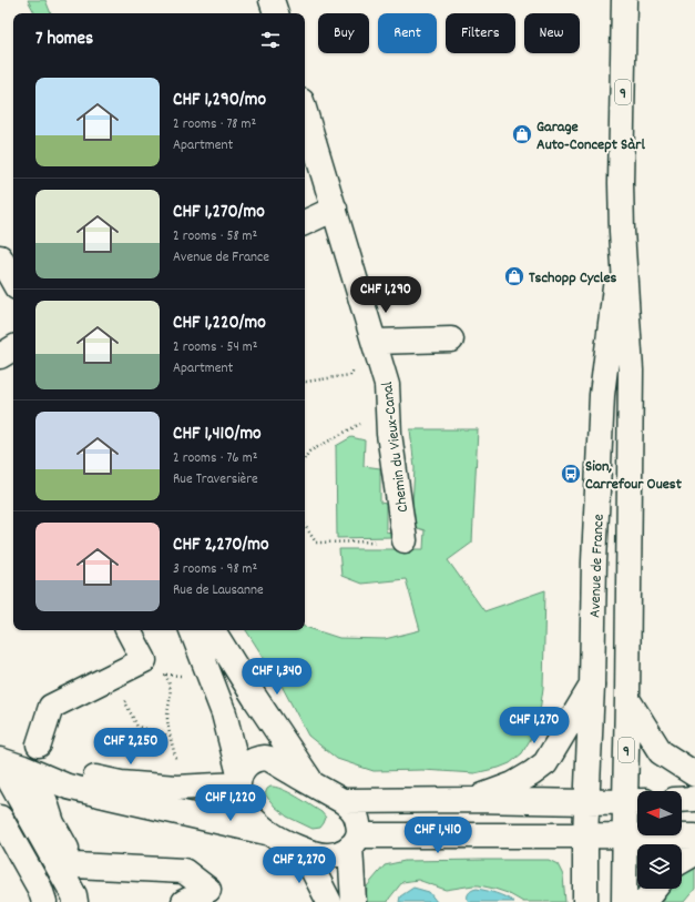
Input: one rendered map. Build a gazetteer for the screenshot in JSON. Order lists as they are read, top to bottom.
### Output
{
  "streets": {
    "street": ["9", "Chemin du Vieux-Canal", "Avenue de France"]
  },
  "places": {
    "shop": ["Garage Auto-Concept Sàrl", "Tschopp Cycles"],
    "bus stop": ["Sion, Carrefour Ouest"]
  },
  "north": "left",
  "page": {
    "chip": [
      "Buy",
      "Rent",
      "Filters",
      "New"
    ],
    "heading": "7 homes",
    "list": [
      {
        "name": "CHF 1,290/mo",
        "note": "2 rooms · 78 m² · Apartment"
      },
      {
        "name": "CHF 1,270/mo",
        "note": "2 rooms · 58 m² · Avenue de France"
      },
      {
        "name": "CHF 1,220/mo",
        "note": "2 rooms · 54 m² · Apartment"
      },
      {
        "name": "CHF 1,410/mo",
        "note": "2 rooms · 76 m² · Rue Traversière"
      },
      {
        "name": "CHF 2,270/mo",
        "note": "3 rooms · 98 m² · Rue de Lausanne"
      }
    ],
    "price": [
      "CHF 1,290",
      "CHF 1,340",
      "CHF 1,270",
      "CHF 2,250",
      "CHF 1,220",
      "CHF 1,410",
      "CHF 2,270"
    ]
  }
}
